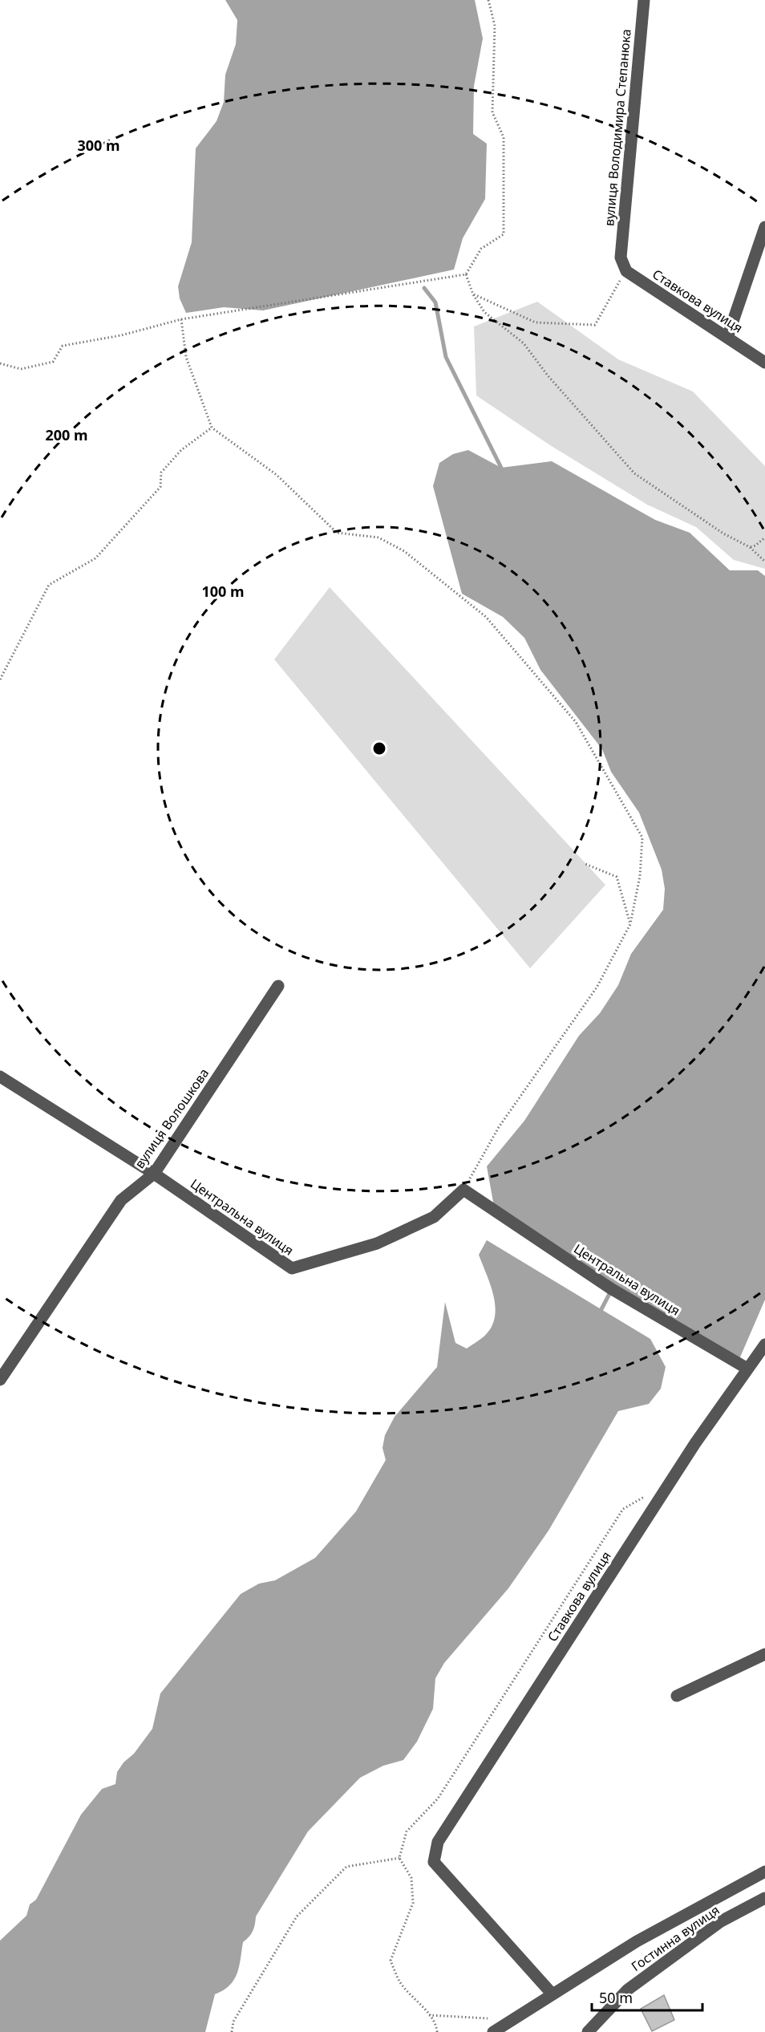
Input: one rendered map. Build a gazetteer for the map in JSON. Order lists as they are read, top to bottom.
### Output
{
  "streets": {
    "street": [
      "вулиця Володимира Степанюка",
      "Ставкова вулиця",
      "вулиця Волошкова",
      "Центральна вулиця",
      "Гостинна вулиця"
    ]
  },
  "crossings": [
    ["вулиця Володимира Степанюка", "Ставкова вулиця"],
    ["Ставкова вулиця", "Центральна вулиця"],
    ["Ставкова вулиця", "Гостинна вулиця"],
    ["вулиця Волошкова", "Центральна вулиця"]
  ],
  "scale_bar": "50 m",
  "rings": ["300 m", "200 m", "100 m"]
}
